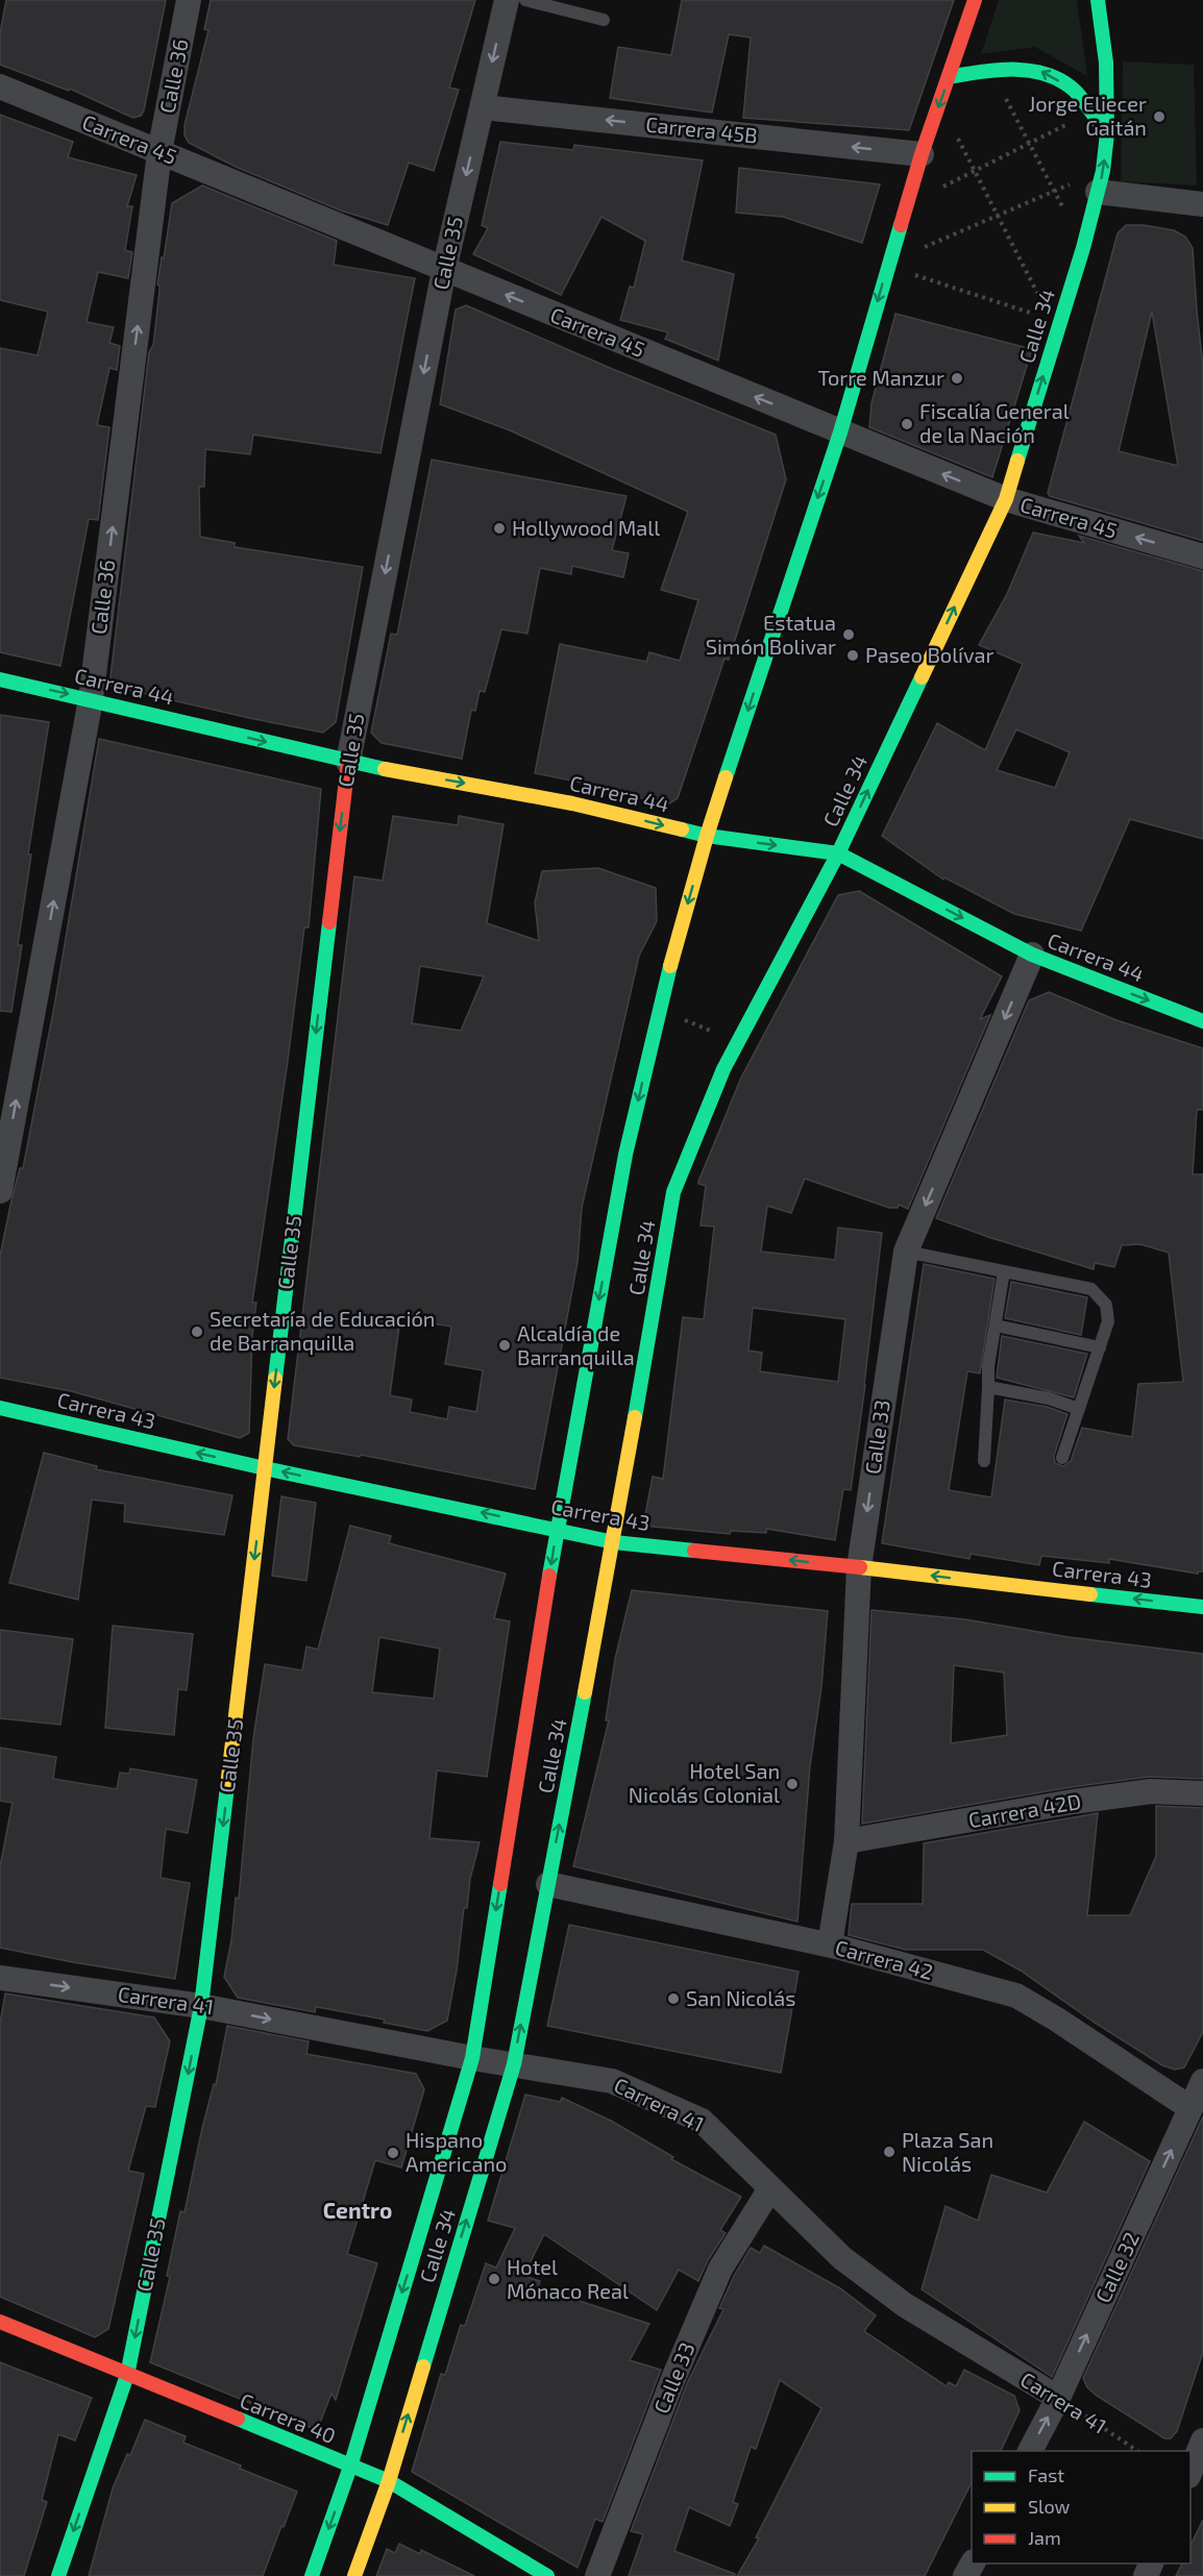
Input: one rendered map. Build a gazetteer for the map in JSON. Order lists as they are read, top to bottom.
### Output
{
  "streets": {
    "street": [
      "Calle 36",
      "Carrera 45B",
      "Carrera 45",
      "Calle 35",
      "Calle 34",
      "Carrera 44",
      "Carrera 43",
      "Calle 33",
      "Carrera 42D",
      "Carrera 42",
      "Carrera 41",
      "Calle 32",
      "Carrera 40"
    ]
  },
  "crossings": [
    ["Calle 36", "Carrera 45"],
    ["Calle 36", "Carrera 44"],
    ["Carrera 45B", "Calle 35"],
    ["Carrera 45B", "Calle 34"],
    ["Carrera 45", "Calle 35"],
    ["Carrera 45", "Calle 34"],
    ["Calle 35", "Carrera 44"],
    ["Calle 35", "Carrera 43"],
    ["Calle 35", "Carrera 41"],
    ["Calle 35", "Carrera 40"],
    ["Calle 34", "Carrera 44"],
    ["Calle 34", "Carrera 43"],
    ["Calle 34", "Carrera 42"],
    ["Calle 34", "Carrera 41"],
    ["Calle 34", "Carrera 40"],
    ["Carrera 44", "Calle 33"],
    ["Carrera 43", "Calle 33"],
    ["Calle 33", "Carrera 42D"],
    ["Calle 33", "Carrera 42"],
    ["Calle 33", "Carrera 41"],
    ["Carrera 42", "Calle 32"],
    ["Carrera 41", "Calle 32"]
  ],
  "one_way": [
    "Calle 36",
    "Carrera 45B",
    "Carrera 45",
    "Calle 35",
    "Carrera 44",
    "Carrera 43",
    "Calle 33",
    "Carrera 41",
    "Calle 32"
  ],
  "districts": ["Centro"],
  "places": [
    "Jorge Eliecer Gaitán",
    "Torre Manzur",
    "Fiscalía General de la Nación",
    "Hollywood Mall",
    "Estatua Simón Bolivar",
    "Paseo Bolívar",
    "Secretaría de Educación de Barranquilla",
    "Alcaldía de Barranquilla",
    "Hotel San Nicolás Colonial",
    "San Nicolás",
    "Plaza San Nicolás",
    "Hispano Americano",
    "Hotel Mónaco Real"
  ],
  "legend": ["Fast", "Slow", "Jam"]
}
